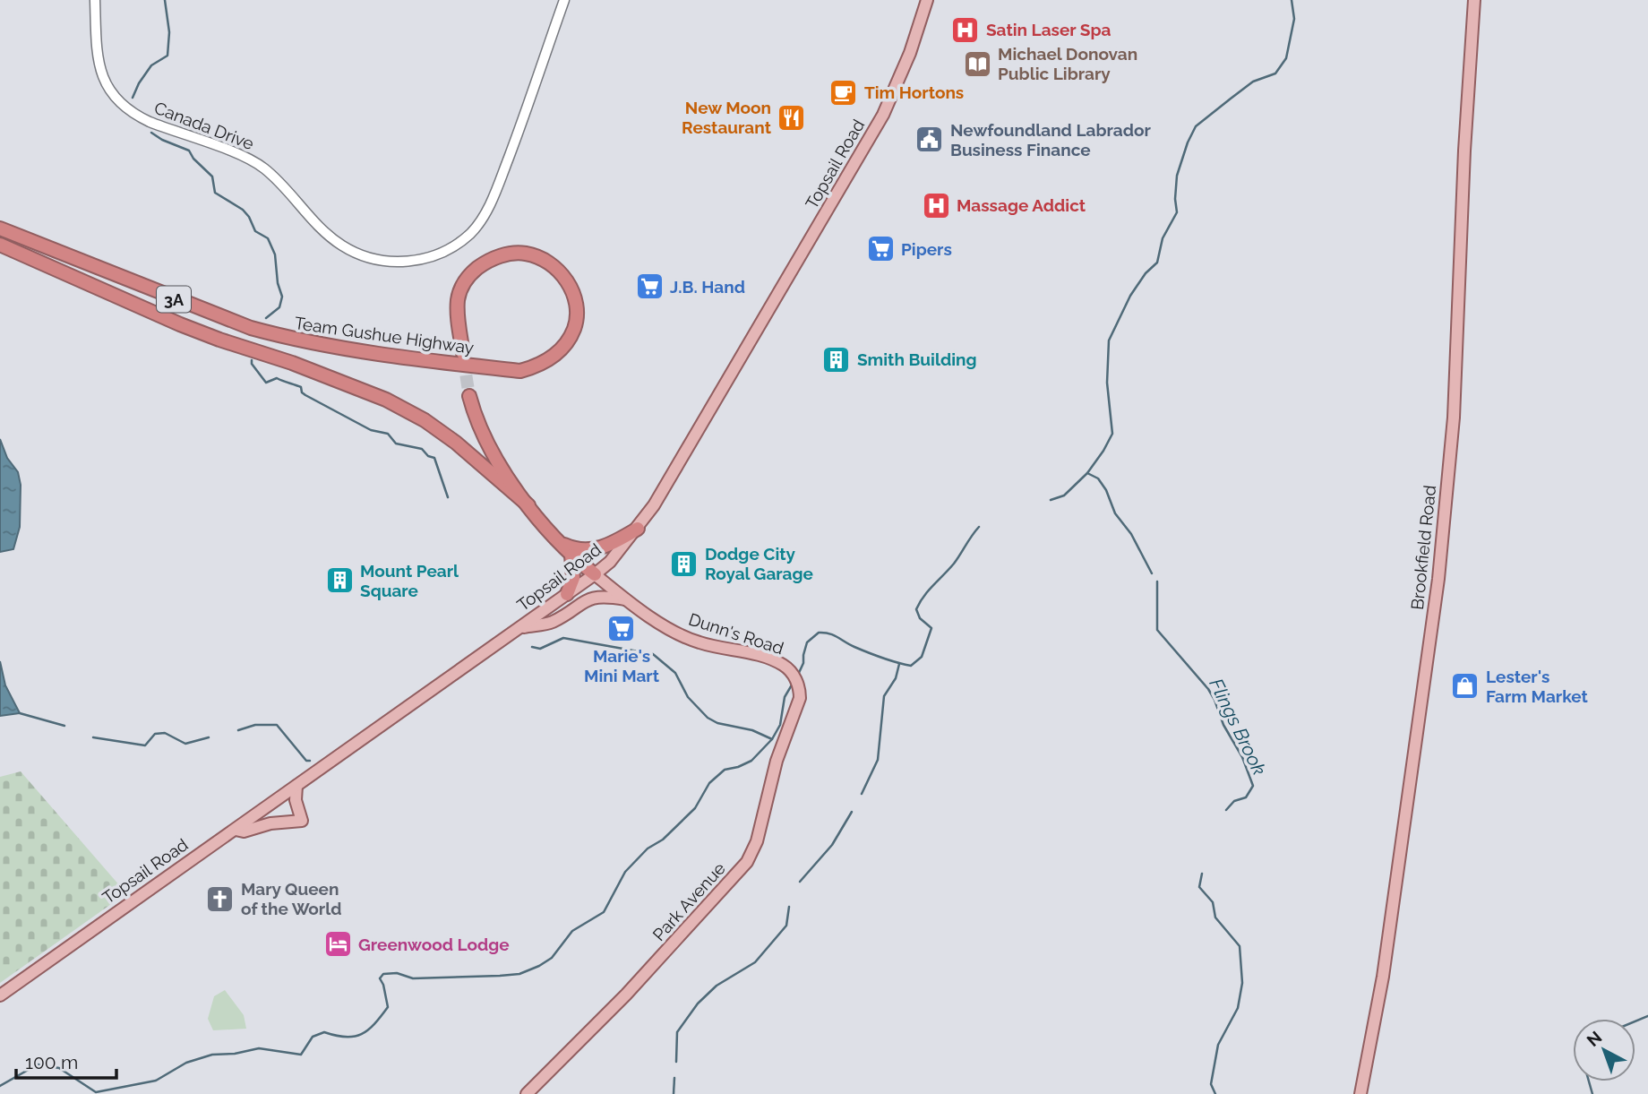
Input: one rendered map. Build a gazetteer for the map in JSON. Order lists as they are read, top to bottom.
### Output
{
  "streets": {
    "highway": ["3A", "Team Gushue Highway"],
    "main road": [
      "Topsail Road",
      "Brookfield Road",
      "Dunn's Road",
      "Park Avenue"
    ],
    "street": ["Canada Drive"]
  },
  "crossings": [
    ["Topsail Road", "Dunn's Road"],
    ["Dunn's Road", "Park Avenue"]
  ],
  "water": ["Flings Brook"],
  "places": {
    "hospital": ["Satin Laser Spa", "Massage Addict"],
    "library": ["Michael Donovan Public Library"],
    "cafe": ["Tim Hortons"],
    "restaurant": ["New Moon Restaurant"],
    "public building": ["Newfoundland Labrador Business Finance"],
    "supermarket": ["Pipers", "J.B. Hand", "Marie's Mini Mart"],
    "building": ["Smith Building", "Dodge City Royal Garage", "Mount Pearl Square"],
    "shop": ["Lester's Farm Market"],
    "church": ["Mary Queen of the World"],
    "hotel": ["Greenwood Lodge"]
  },
  "scale_bar": "100 m",
  "north": "top left"
}
